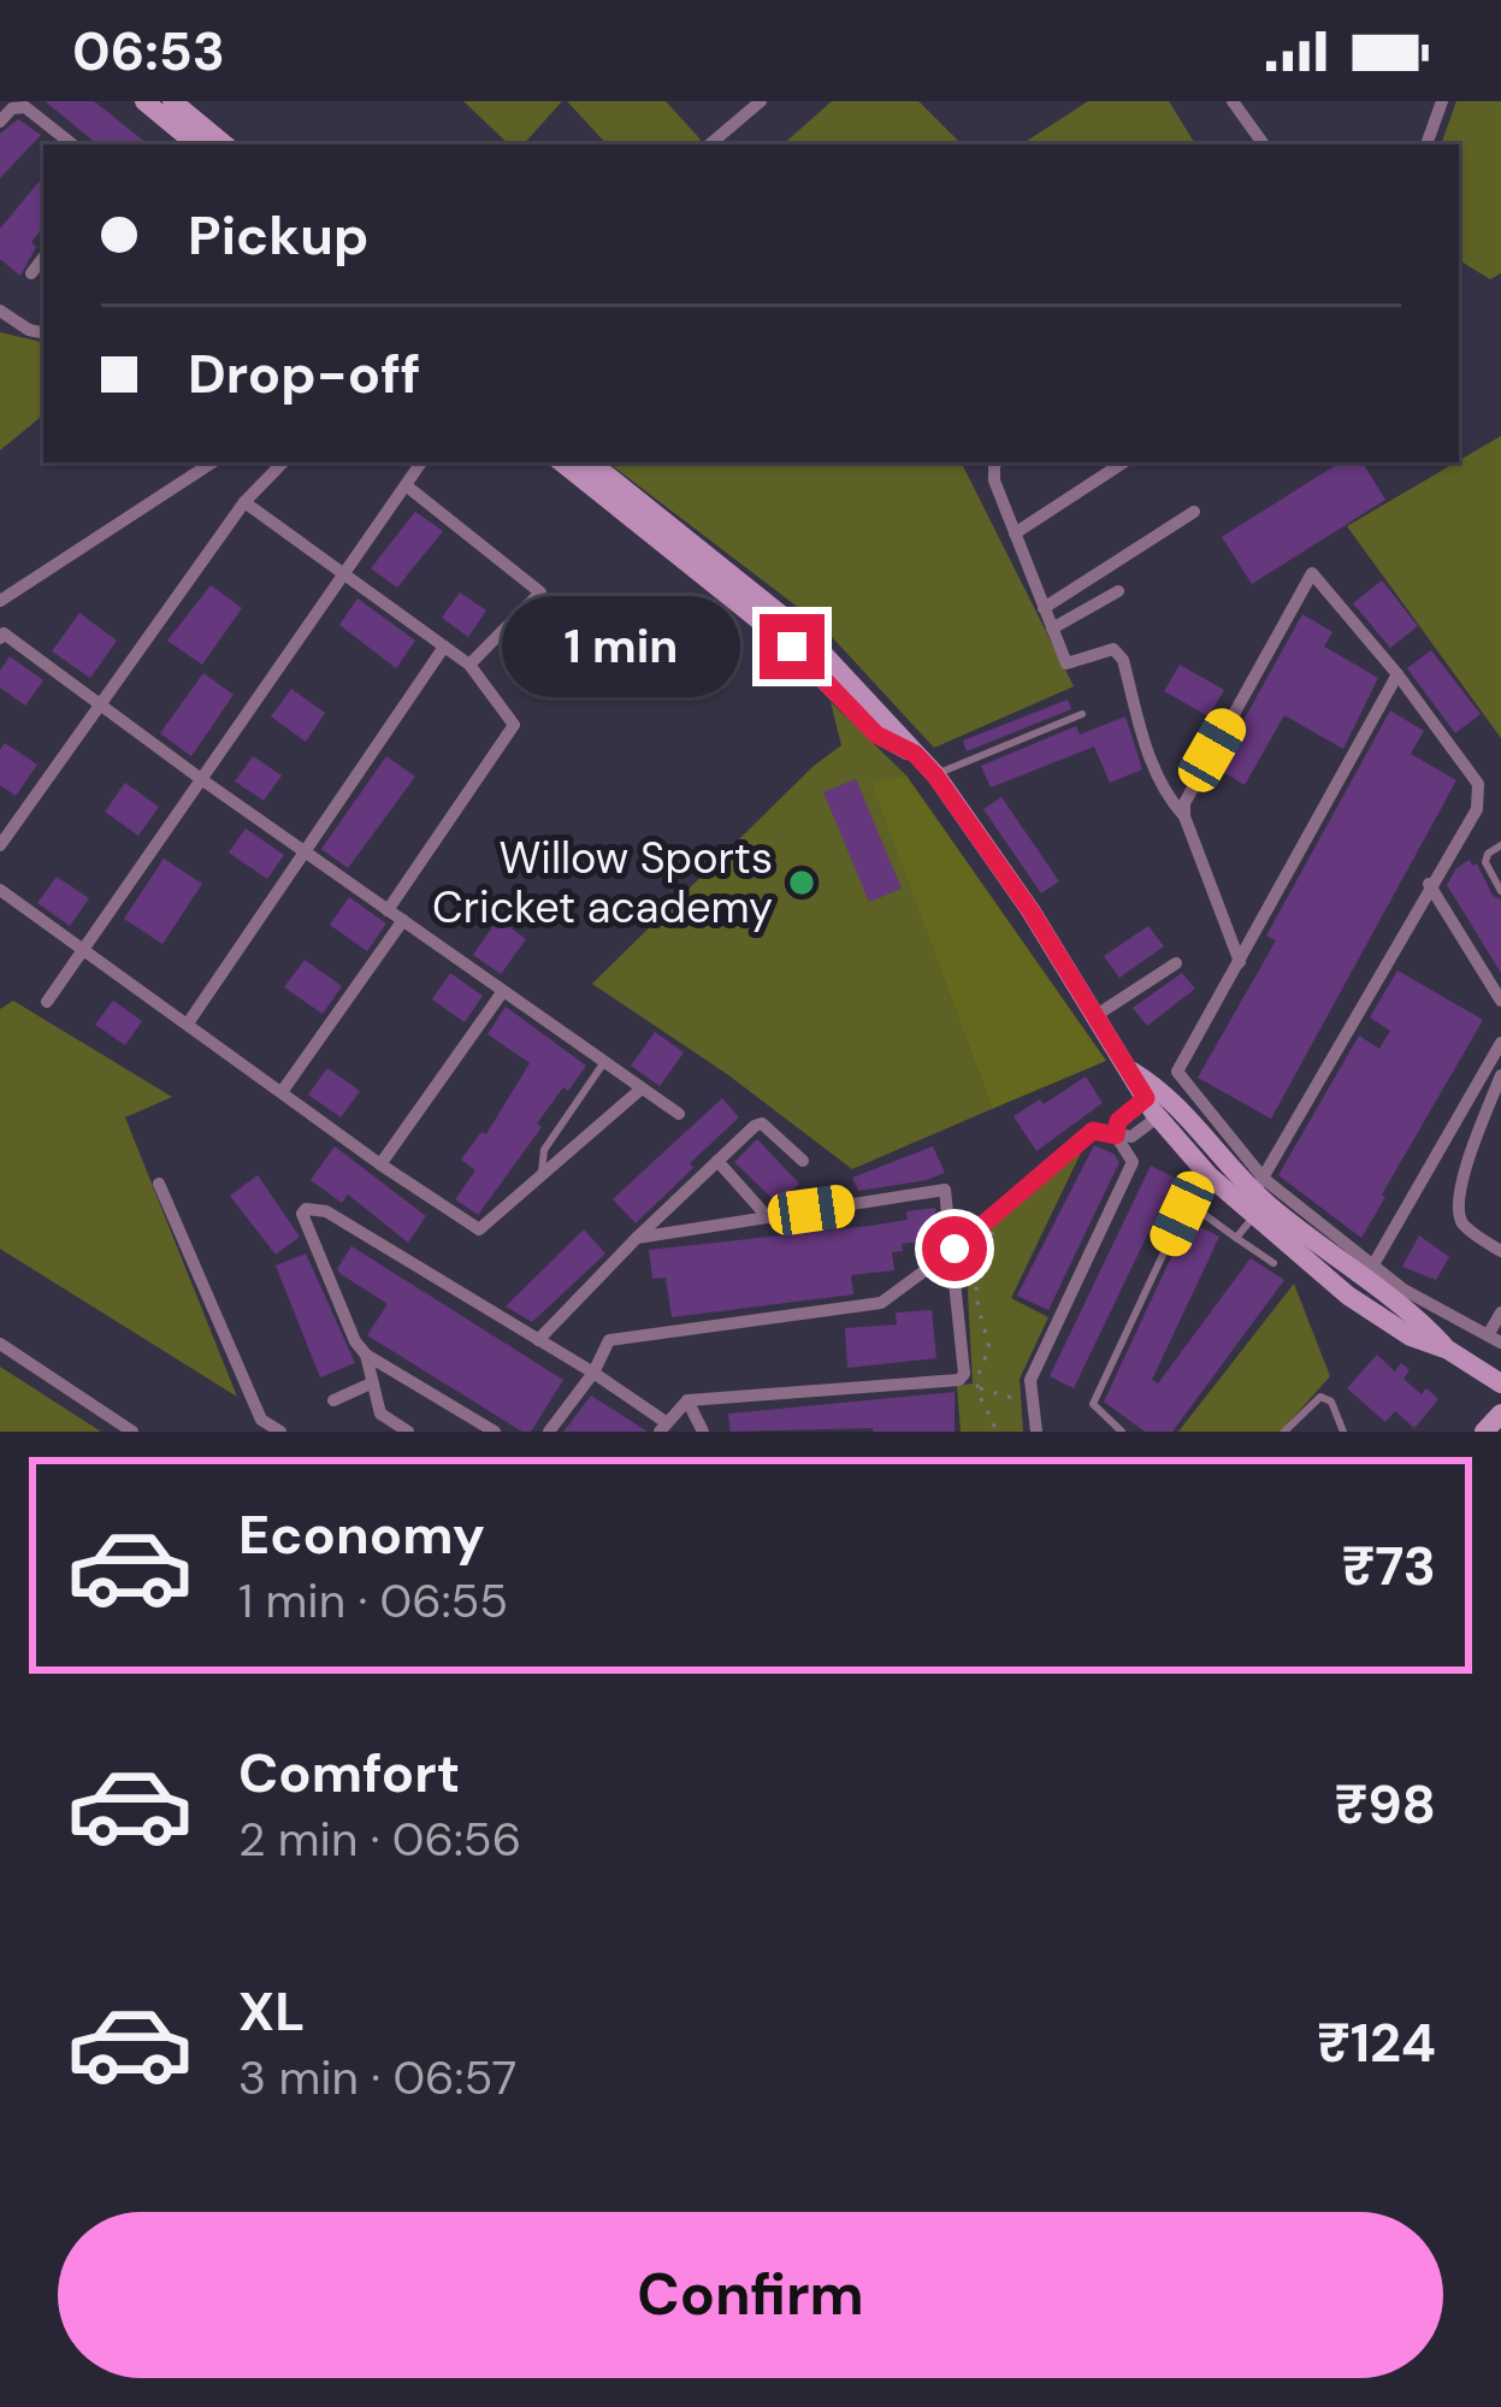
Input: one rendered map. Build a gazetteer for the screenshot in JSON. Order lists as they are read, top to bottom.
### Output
{
  "places": ["Willow Sports Cricket academy"],
  "page": {
    "status": "06:53",
    "banner": ["Pickup", "Drop-off"],
    "bubble": "1 min",
    "list": [
      {
        "name": "Economy",
        "note": "1 min · 06:55",
        "value": "₹73"
      },
      {
        "name": "Comfort",
        "note": "2 min · 06:56",
        "value": "₹98"
      },
      {
        "name": "XL",
        "note": "3 min · 06:57",
        "value": "₹124"
      }
    ],
    "buttons": "Confirm"
  }
}
